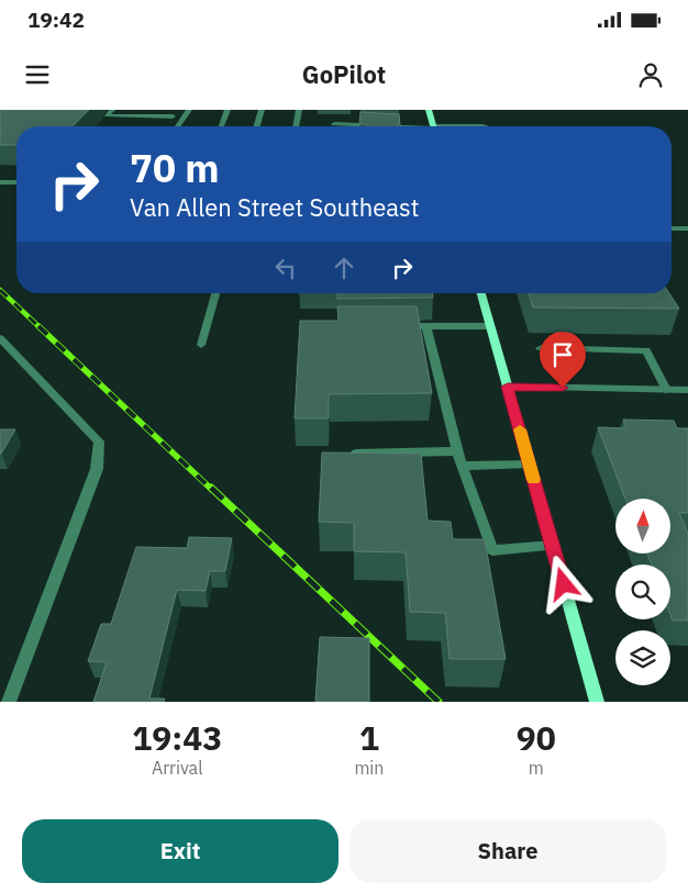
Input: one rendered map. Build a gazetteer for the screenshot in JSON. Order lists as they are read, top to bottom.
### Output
{
  "north": "top",
  "page": {
    "status": "19:42",
    "header": "GoPilot",
    "turn": ["70 m", "Van Allen Street Southeast"],
    "eta": [
      "19:43",
      "Arrival",
      "1",
      "min",
      "90",
      "m"
    ],
    "buttons": ["Exit", "Share"]
  }
}
